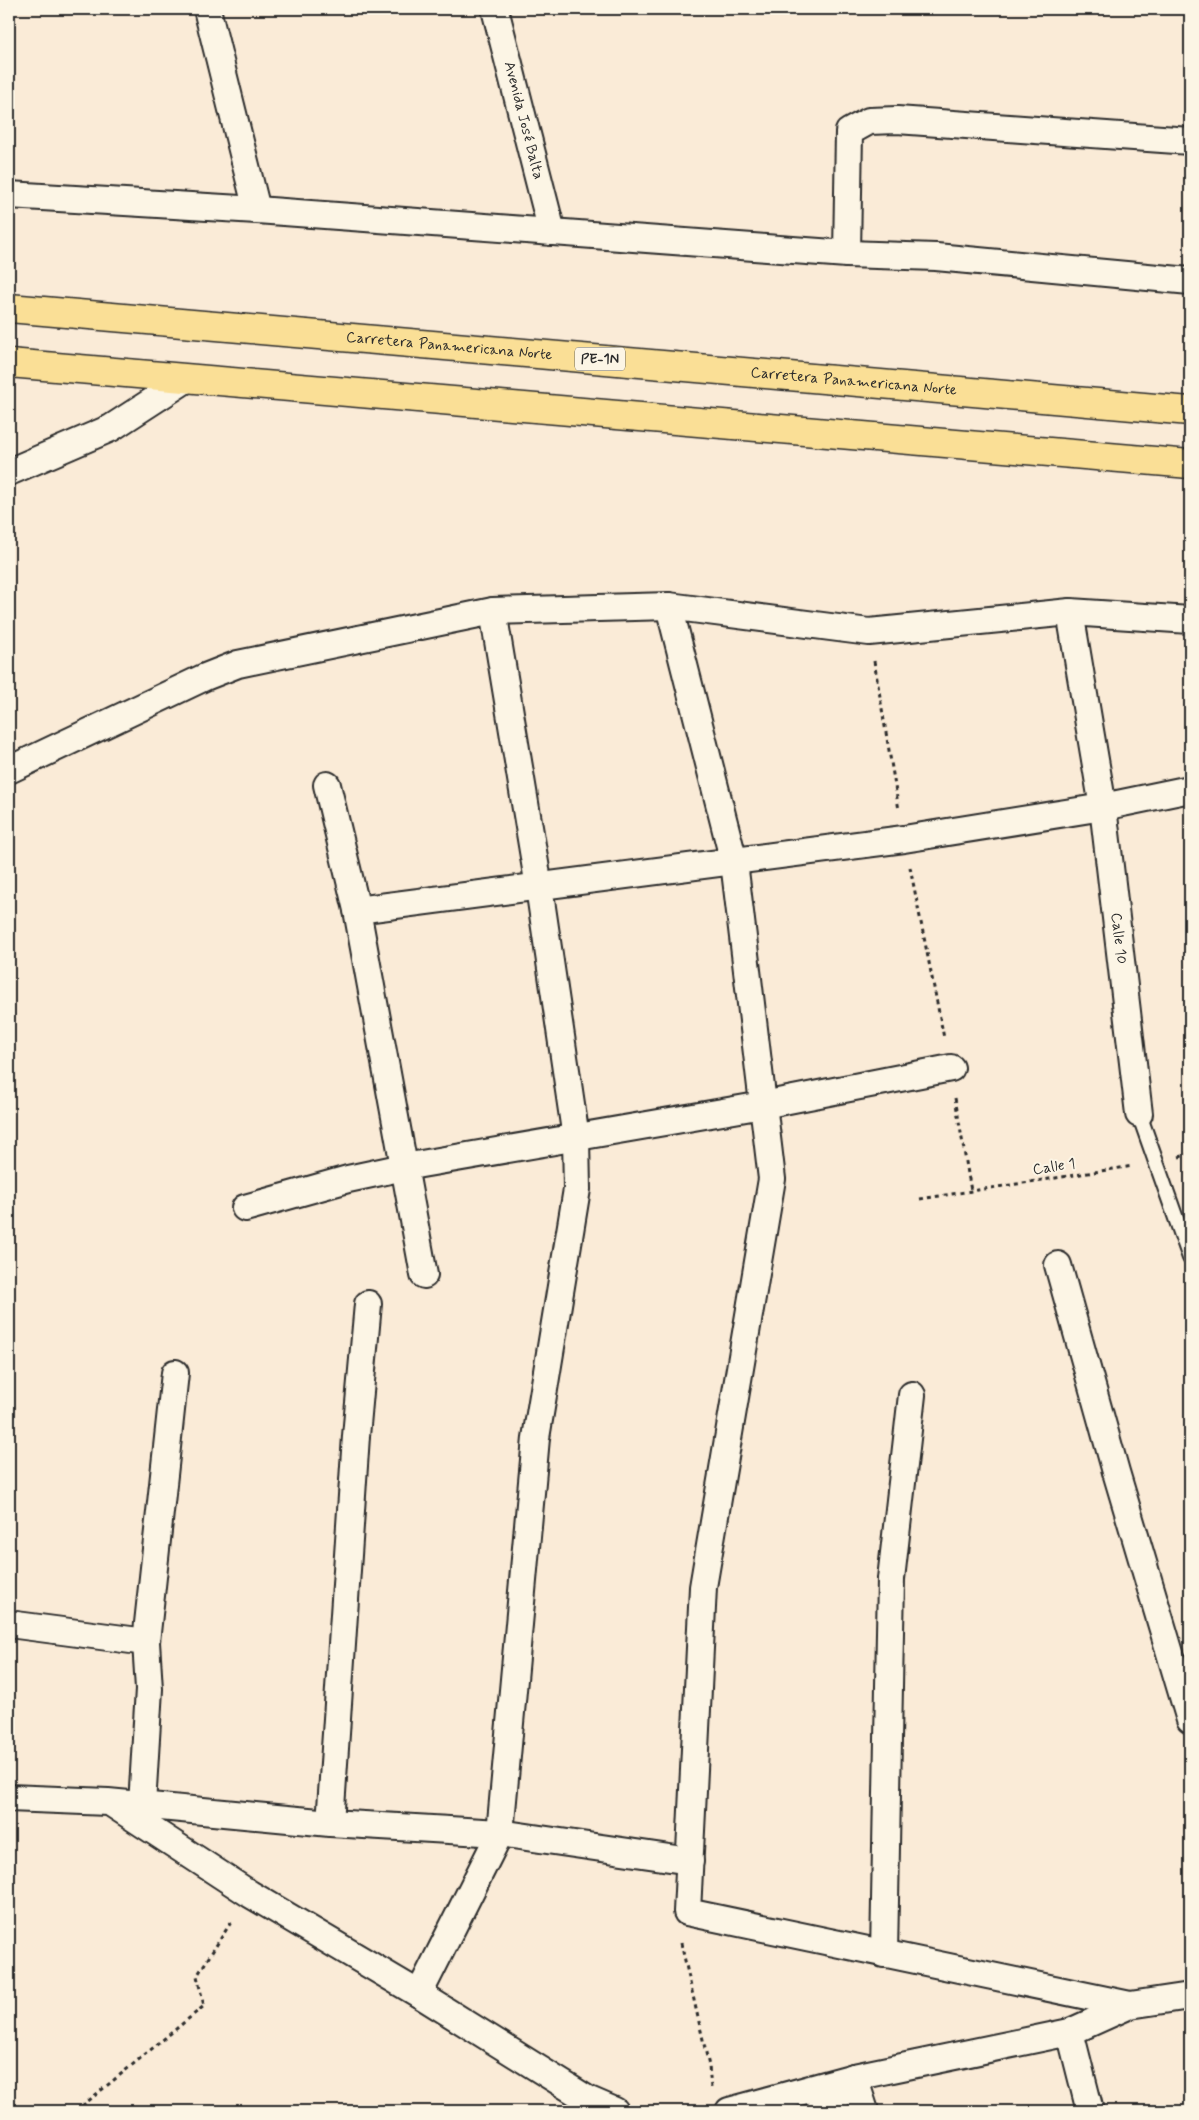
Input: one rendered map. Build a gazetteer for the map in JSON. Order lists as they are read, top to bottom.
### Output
{
  "streets": {
    "highway": ["Carretera Panamericana Norte", "PE-1N"],
    "street": ["Avenida José Balta", "Calle 10"],
    "path": ["Calle 1"]
  },
  "crossings": [
    ["Calle 10", "Calle 1"]
  ]
}
